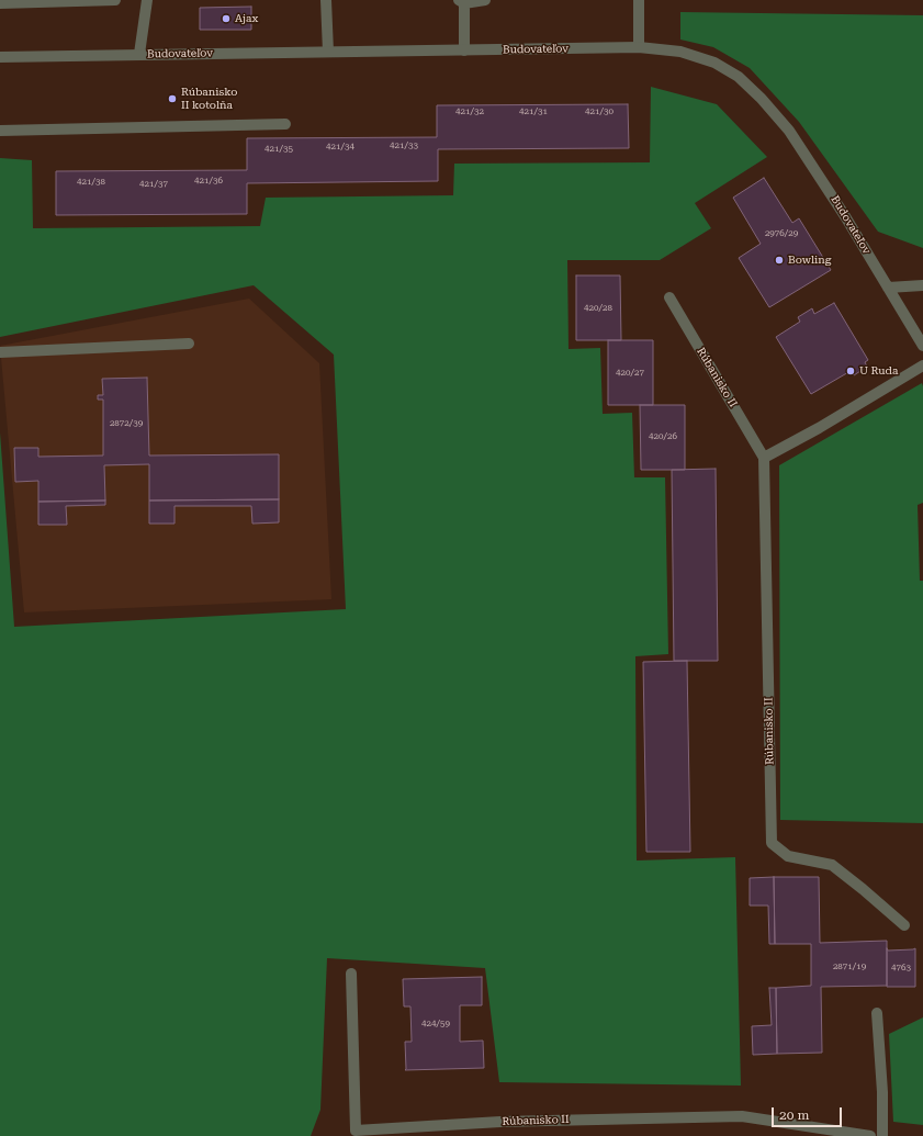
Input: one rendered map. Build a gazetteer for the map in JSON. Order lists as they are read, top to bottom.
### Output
{
  "streets": {
    "street": ["Budovateľov", "Rúbanisko II"]
  },
  "places": [
    "Ajax",
    "Rúbanisko II kotolňa",
    "Bowling",
    "U Ruda"
  ],
  "house_numbers": [
    "421/32",
    "421/31",
    "421/30",
    "421/33",
    "421/34",
    "421/35",
    "421/36",
    "421/38",
    "421/37",
    "2976/29",
    "420/28",
    "420/27",
    "2872/39",
    "420/26",
    "2871/19",
    "4763",
    "424/59"
  ],
  "scale_bar": "20 m"
}
